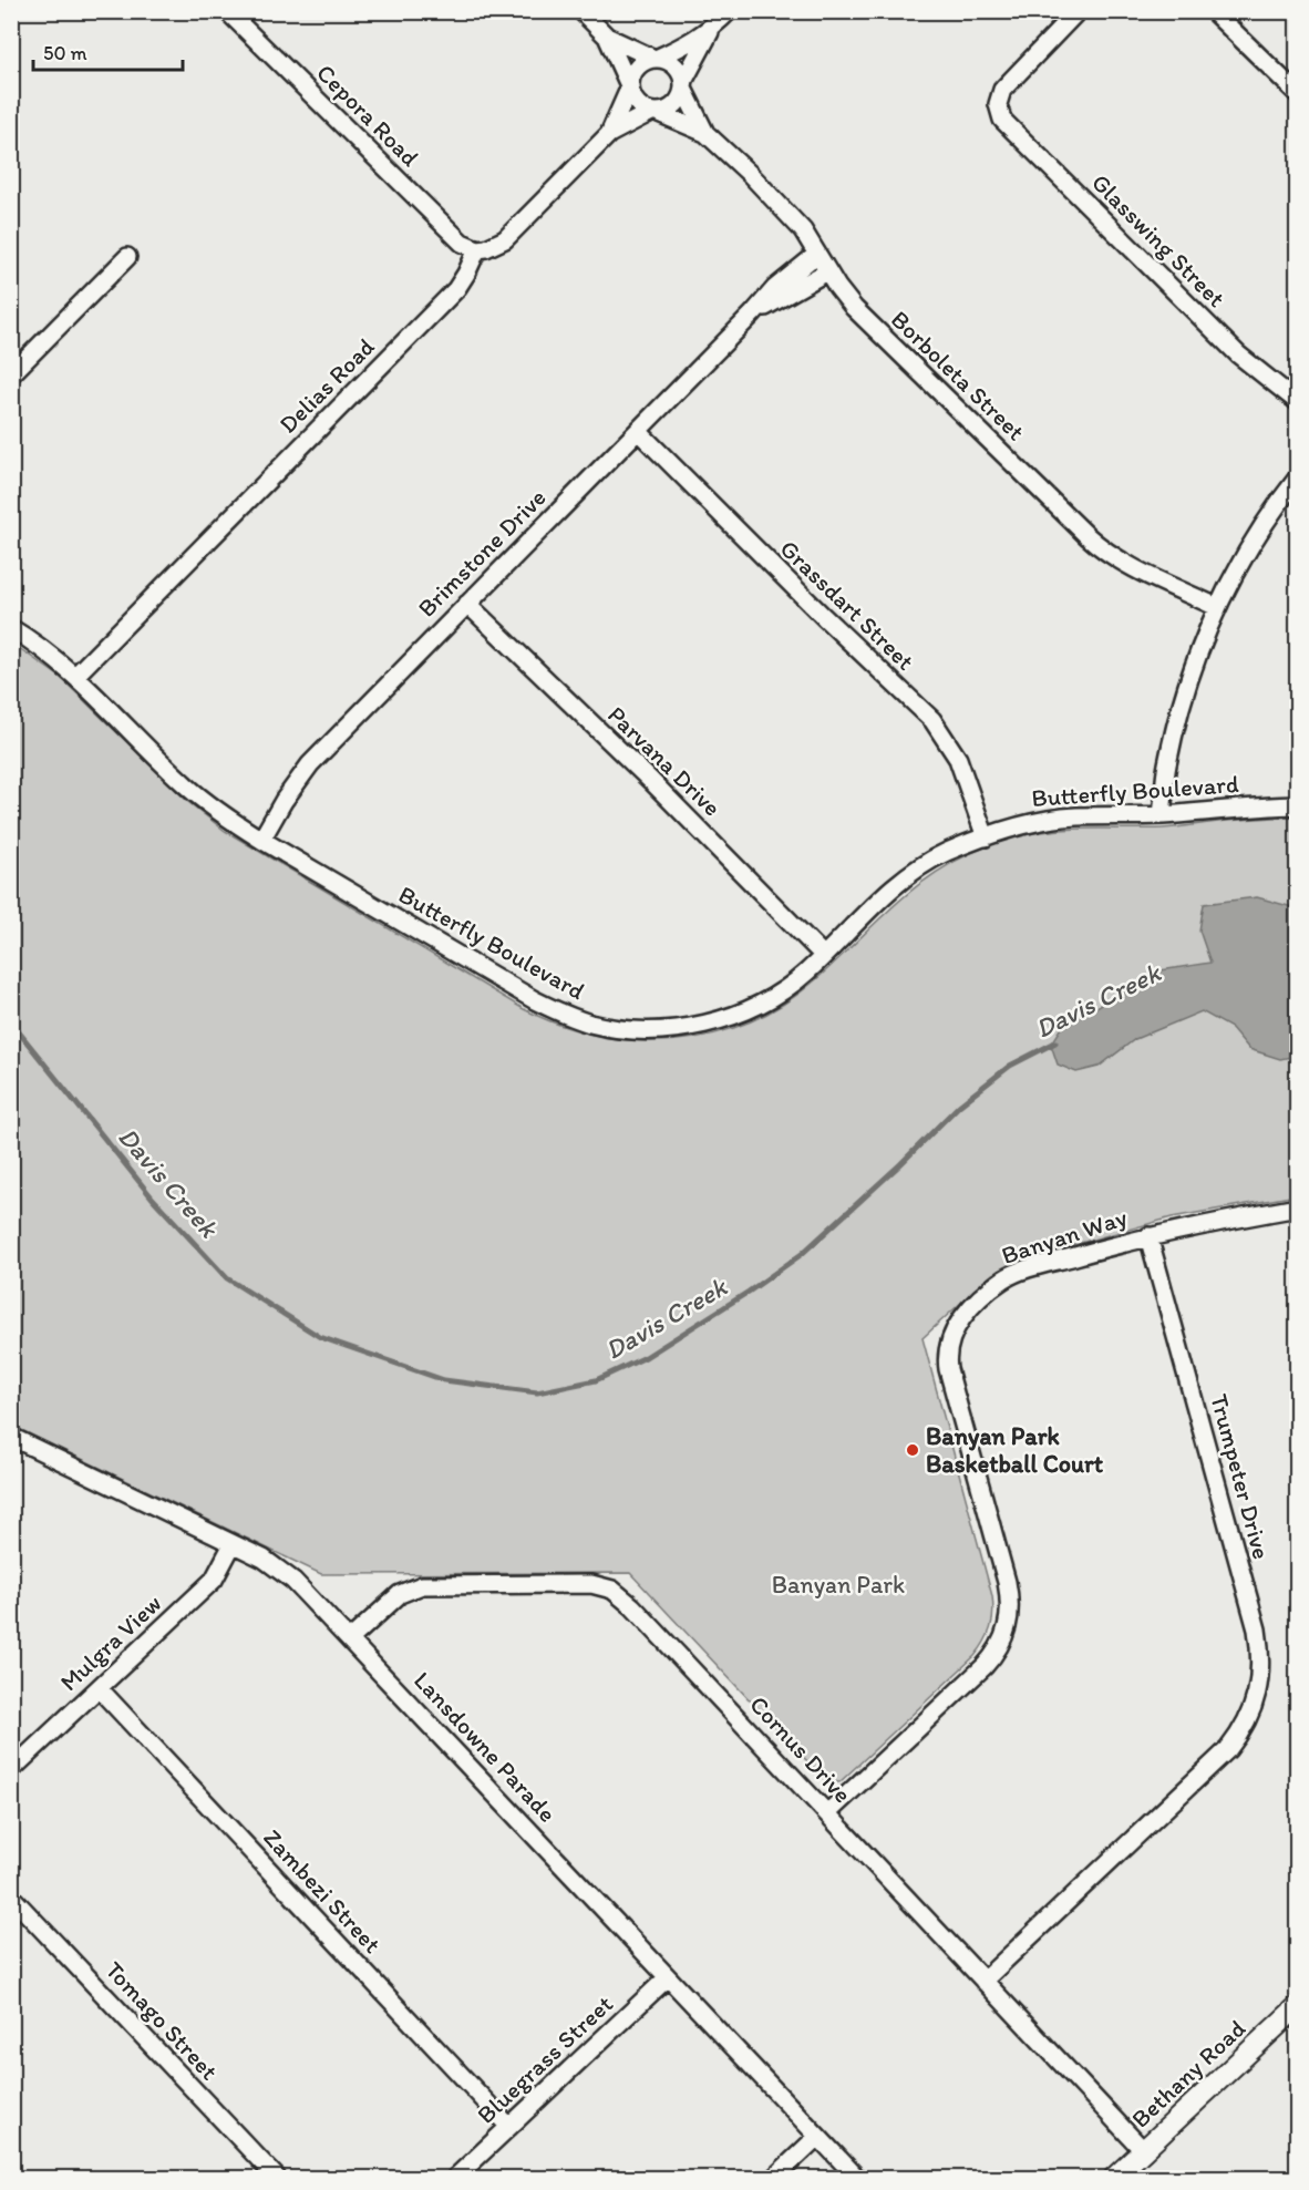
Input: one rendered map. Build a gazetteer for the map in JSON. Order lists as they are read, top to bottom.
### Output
{
  "streets": {
    "street": [
      "Cepora Road",
      "Glasswing Street",
      "Borboleta Street",
      "Delias Road",
      "Brimstone Drive",
      "Grassdart Street",
      "Parvana Drive",
      "Butterfly Boulevard",
      "Banyan Way",
      "Trumpeter Drive",
      "Mulgra View",
      "Lansdowne Parade",
      "Cornus Drive",
      "Zambezi Street",
      "Tomago Street",
      "Bluegrass Street",
      "Bethany Road"
    ]
  },
  "crossings": [
    ["Cepora Road", "Delias Road"],
    ["Borboleta Street", "Brimstone Drive"],
    ["Delias Road", "Butterfly Boulevard"],
    ["Brimstone Drive", "Grassdart Street"],
    ["Brimstone Drive", "Parvana Drive"],
    ["Brimstone Drive", "Butterfly Boulevard"],
    ["Grassdart Street", "Butterfly Boulevard"],
    ["Parvana Drive", "Butterfly Boulevard"],
    ["Banyan Way", "Trumpeter Drive"],
    ["Banyan Way", "Cornus Drive"],
    ["Trumpeter Drive", "Cornus Drive"],
    ["Mulgra View", "Lansdowne Parade"],
    ["Mulgra View", "Zambezi Street"],
    ["Lansdowne Parade", "Cornus Drive"],
    ["Lansdowne Parade", "Bluegrass Street"],
    ["Cornus Drive", "Bethany Road"],
    ["Zambezi Street", "Bluegrass Street"]
  ],
  "water": ["Davis Creek"],
  "parks": ["Banyan Park"],
  "places": ["Banyan Park Basketball Court"],
  "scale_bar": "50 m"
}
